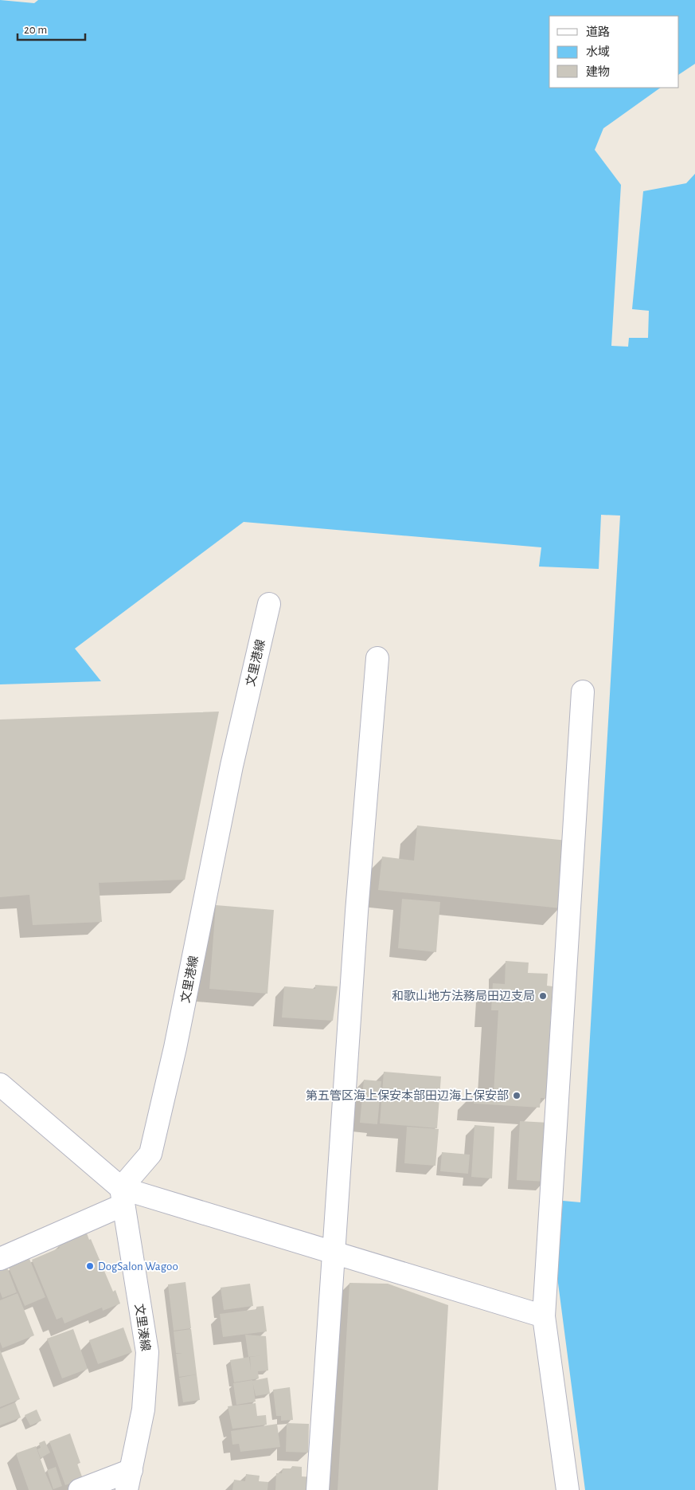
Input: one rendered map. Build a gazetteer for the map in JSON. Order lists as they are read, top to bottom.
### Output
{
  "streets": {
    "street": ["文里港線", "文里湊線"]
  },
  "crossings": [
    ["文里港線", "文里湊線"]
  ],
  "places": ["和歌山地方法務局田辺支局", "第五管区海上保安本部田辺海上保安部", "DogSalon Wagoo"],
  "legend": ["道路", "水域", "建物"],
  "scale_bar": "20 m"
}
